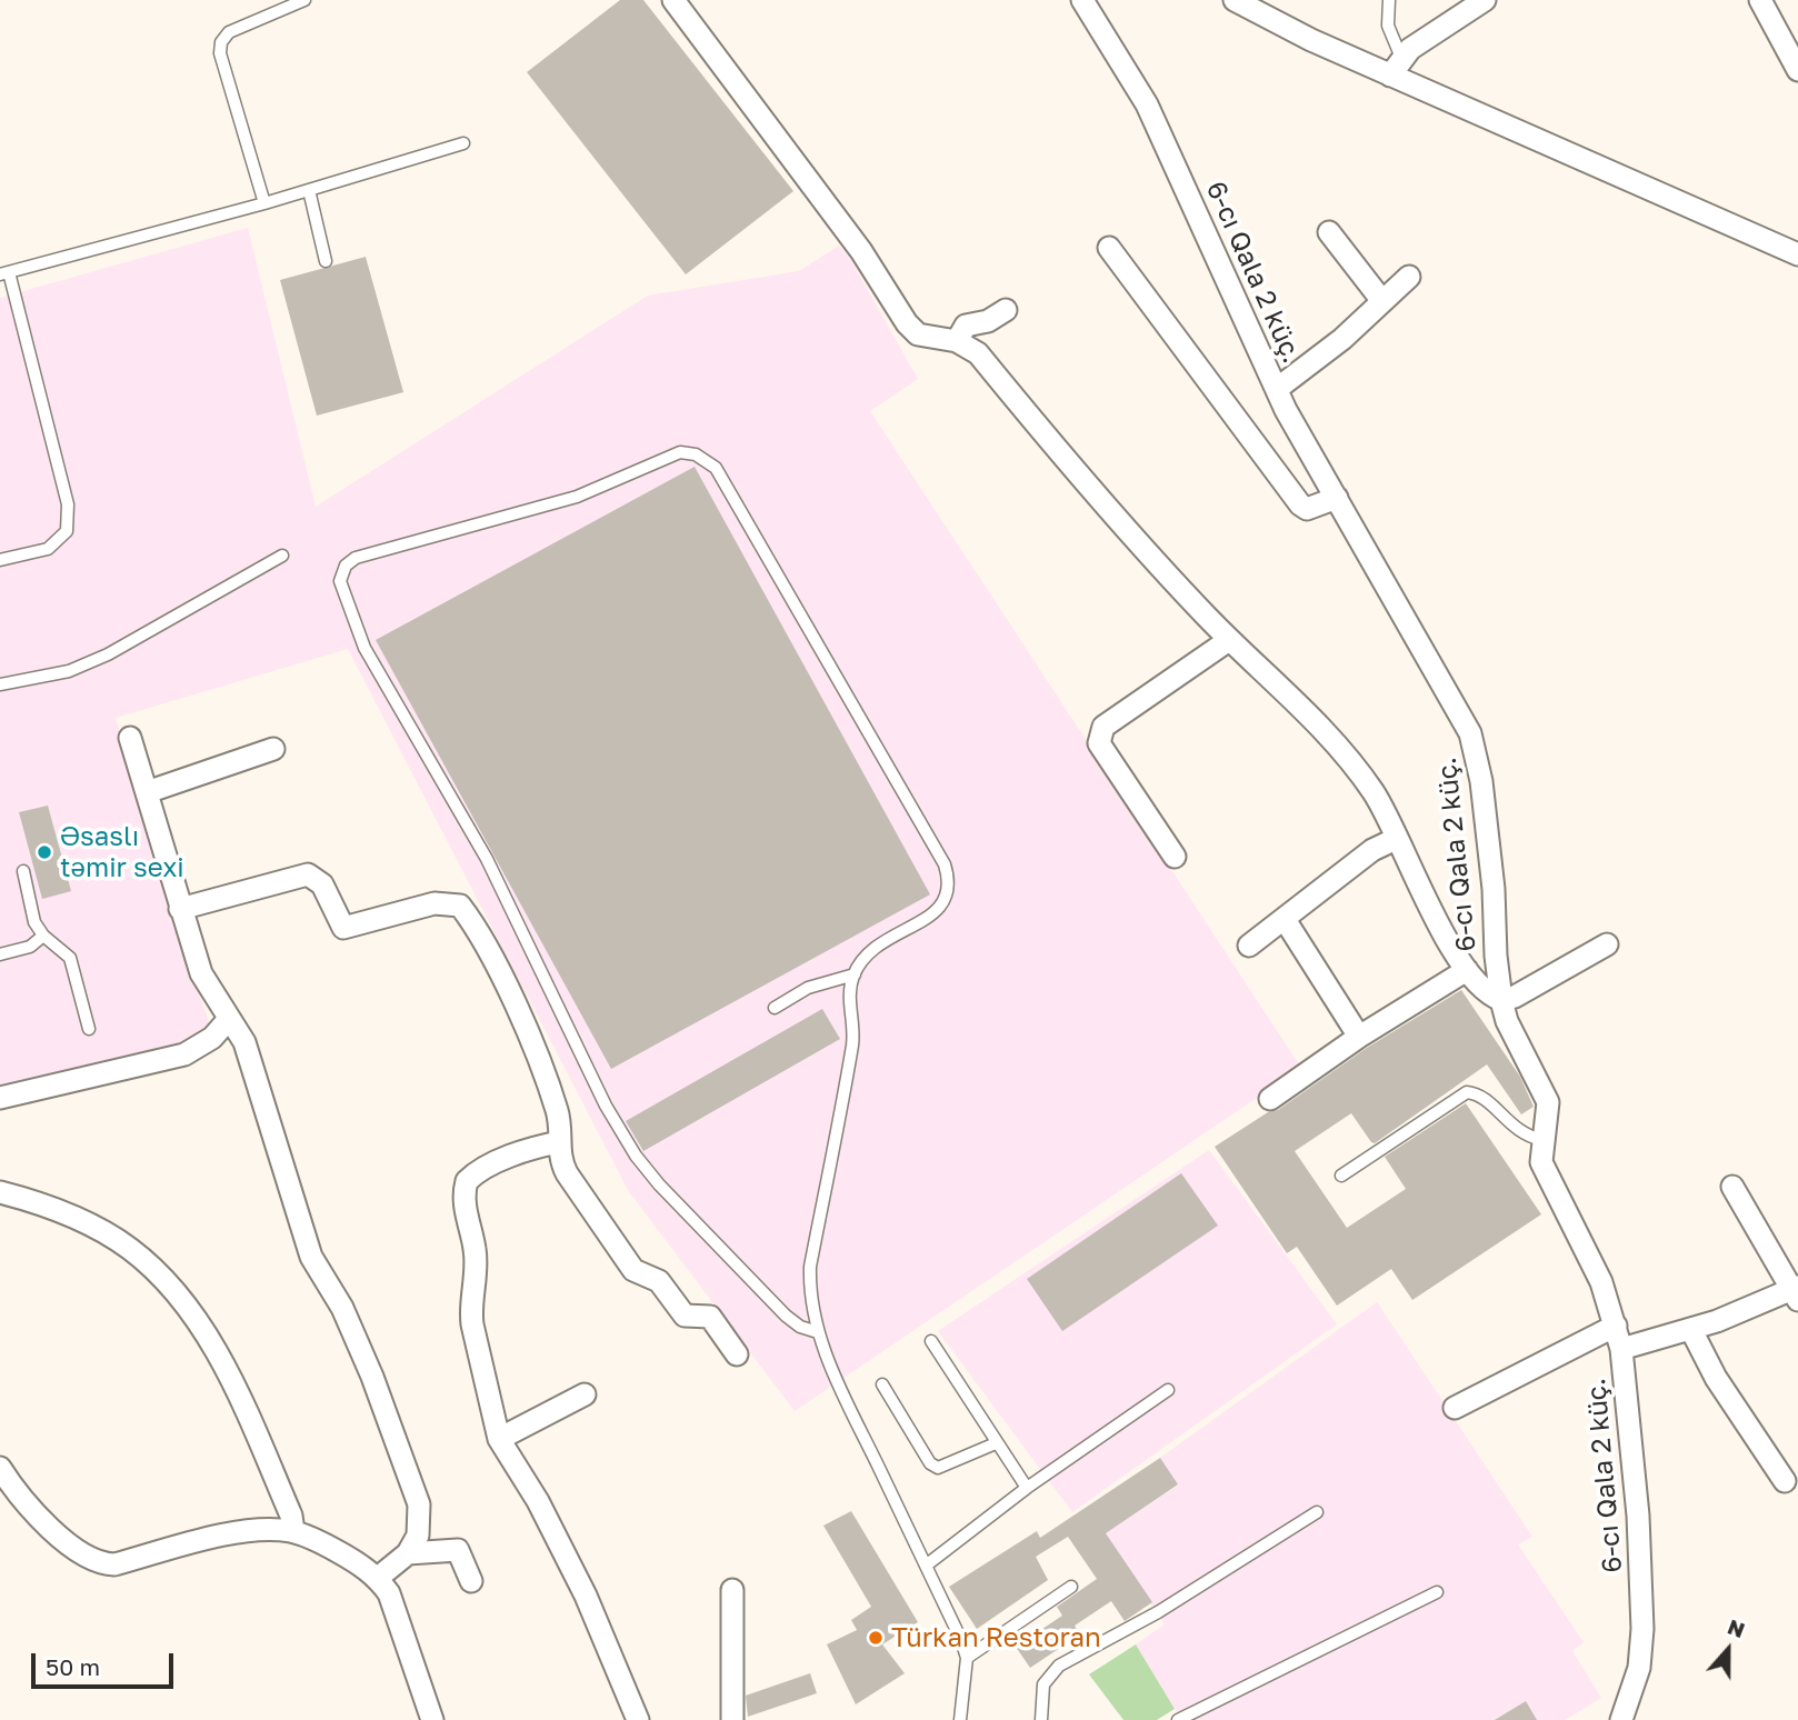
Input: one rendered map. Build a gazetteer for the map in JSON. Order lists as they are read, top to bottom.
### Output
{
  "streets": {
    "street": ["6-cı Qala 2 küç."]
  },
  "places": ["Əsaslı təmir sexi", "Türkan Restoran"],
  "scale_bar": "50 m",
  "north": "top"
}
